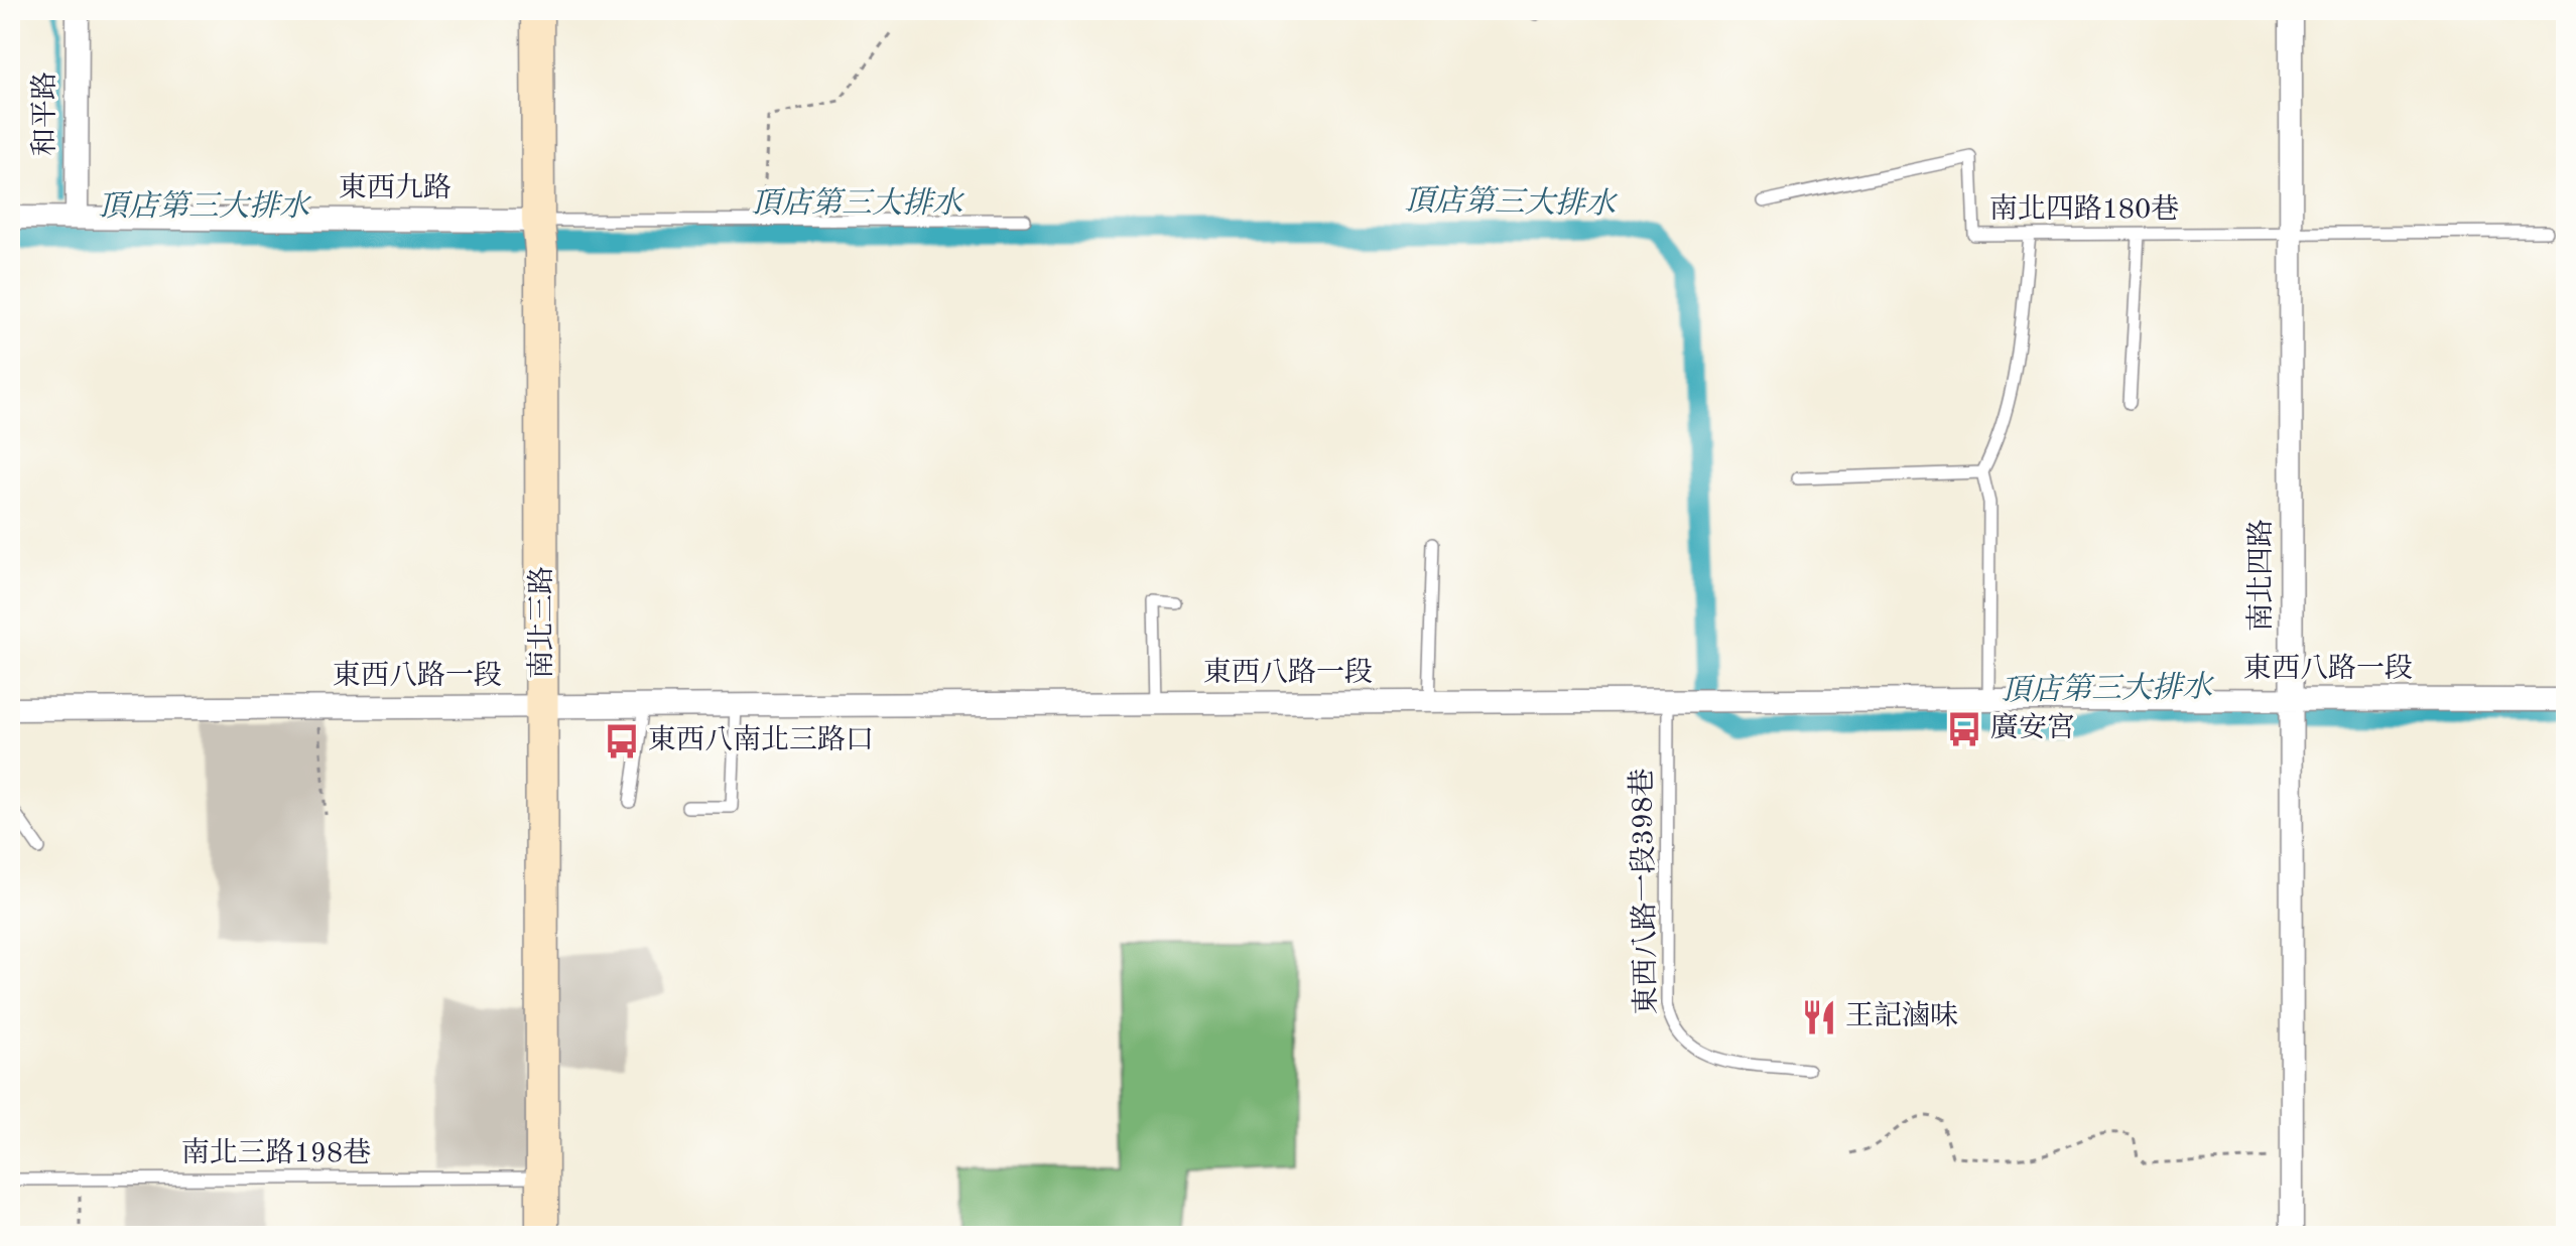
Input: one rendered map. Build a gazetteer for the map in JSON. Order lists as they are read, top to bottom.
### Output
{
  "streets": {
    "street": [
      "和平路",
      "東西九路",
      "南北四路",
      "南北三路",
      "東西八路一段"
    ],
    "lane": ["南北四路180巷", "東西八路一段398巷", "南北三路198巷"]
  },
  "crossings": [
    ["和平路", "東西九路"],
    ["東西九路", "南北三路"],
    ["南北四路180巷", "南北四路"],
    ["南北四路", "東西八路一段"],
    ["南北三路", "東西八路一段"],
    ["南北三路", "南北三路198巷"],
    ["東西八路一段", "東西八路一段398巷"]
  ],
  "water": ["頂店第三大排水"],
  "places": {
    "bus stop": ["廣安宮", "東西八南北三路口"],
    "restaurant": ["王記滷味"]
  }
}
